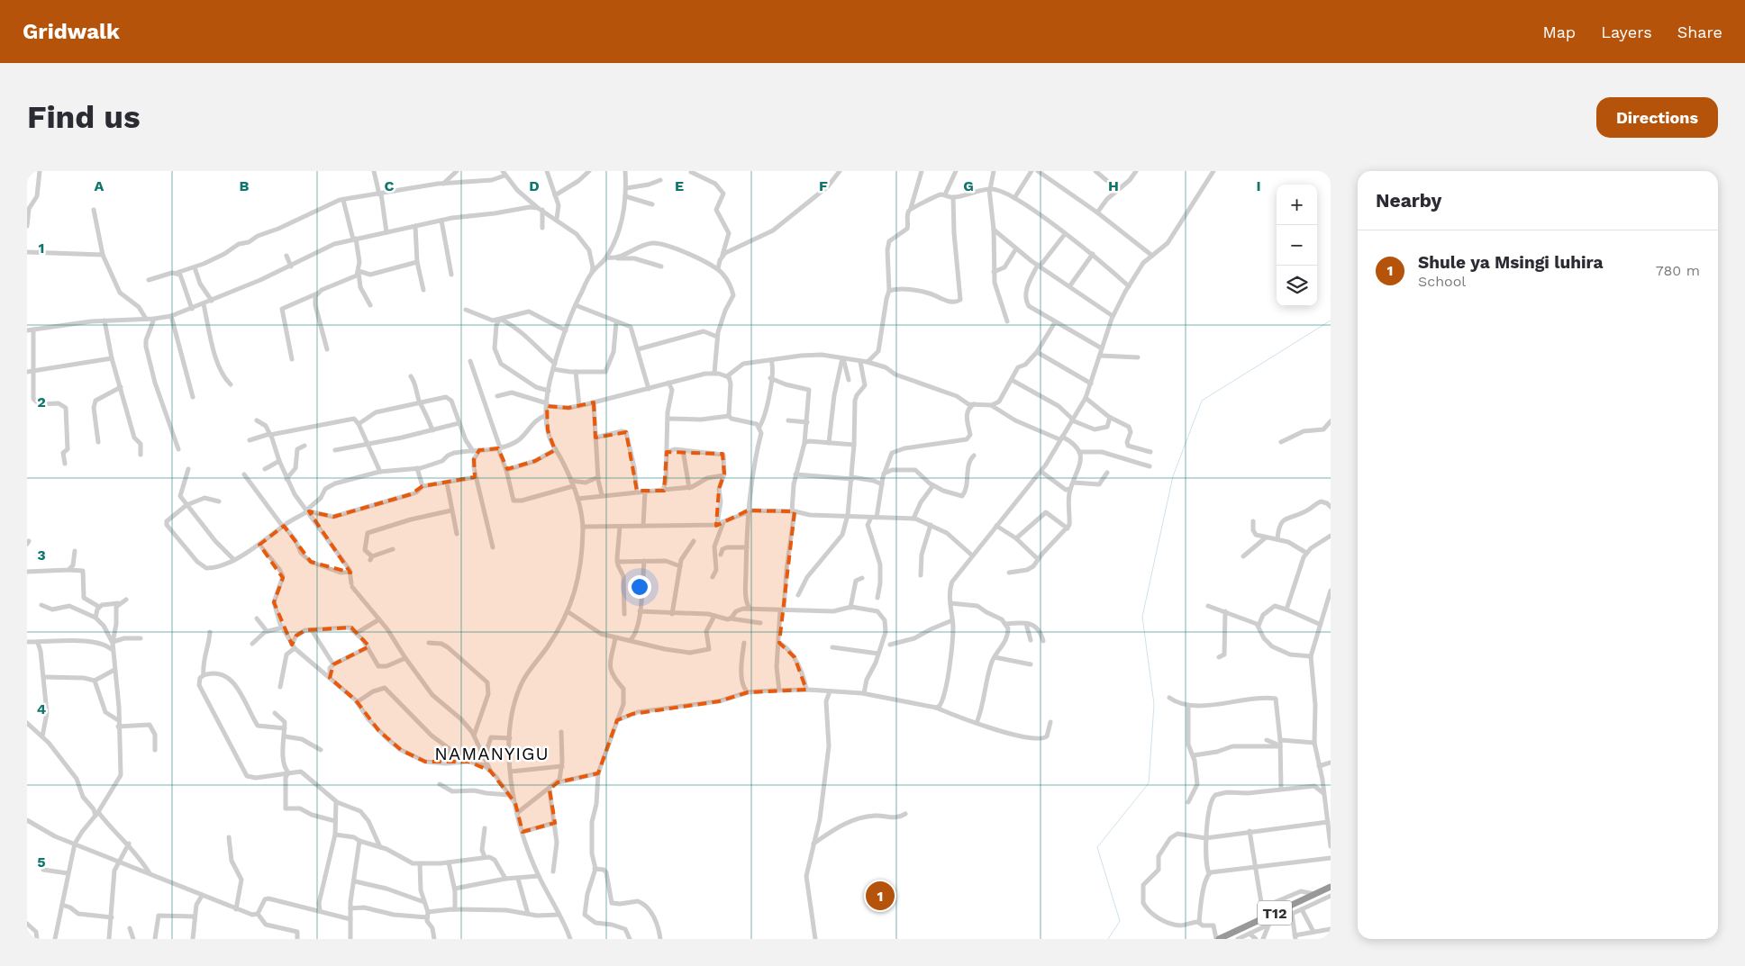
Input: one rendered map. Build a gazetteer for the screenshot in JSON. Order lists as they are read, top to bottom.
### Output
{
  "streets": {
    "highway": ["T12"]
  },
  "districts": ["NAMANYIGU"],
  "page": {
    "header": "Gridwalk",
    "nav": ["Map", "Layers", "Share"],
    "buttons": "Directions",
    "title": "Find us",
    "heading": "Nearby",
    "map_buttons": ["+", "−"],
    "list": [
      {
        "mark": "1",
        "name": "Shule ya Msingi luhira",
        "note": "School",
        "value": "780 m"
      }
    ],
    "pins": "1"
  },
  "grid": {
    "columns": [
      "A",
      "B",
      "C",
      "D",
      "E",
      "F",
      "G",
      "H",
      "I"
    ],
    "rows": [
      "1",
      "2",
      "3",
      "4",
      "5"
    ]
  }
}
